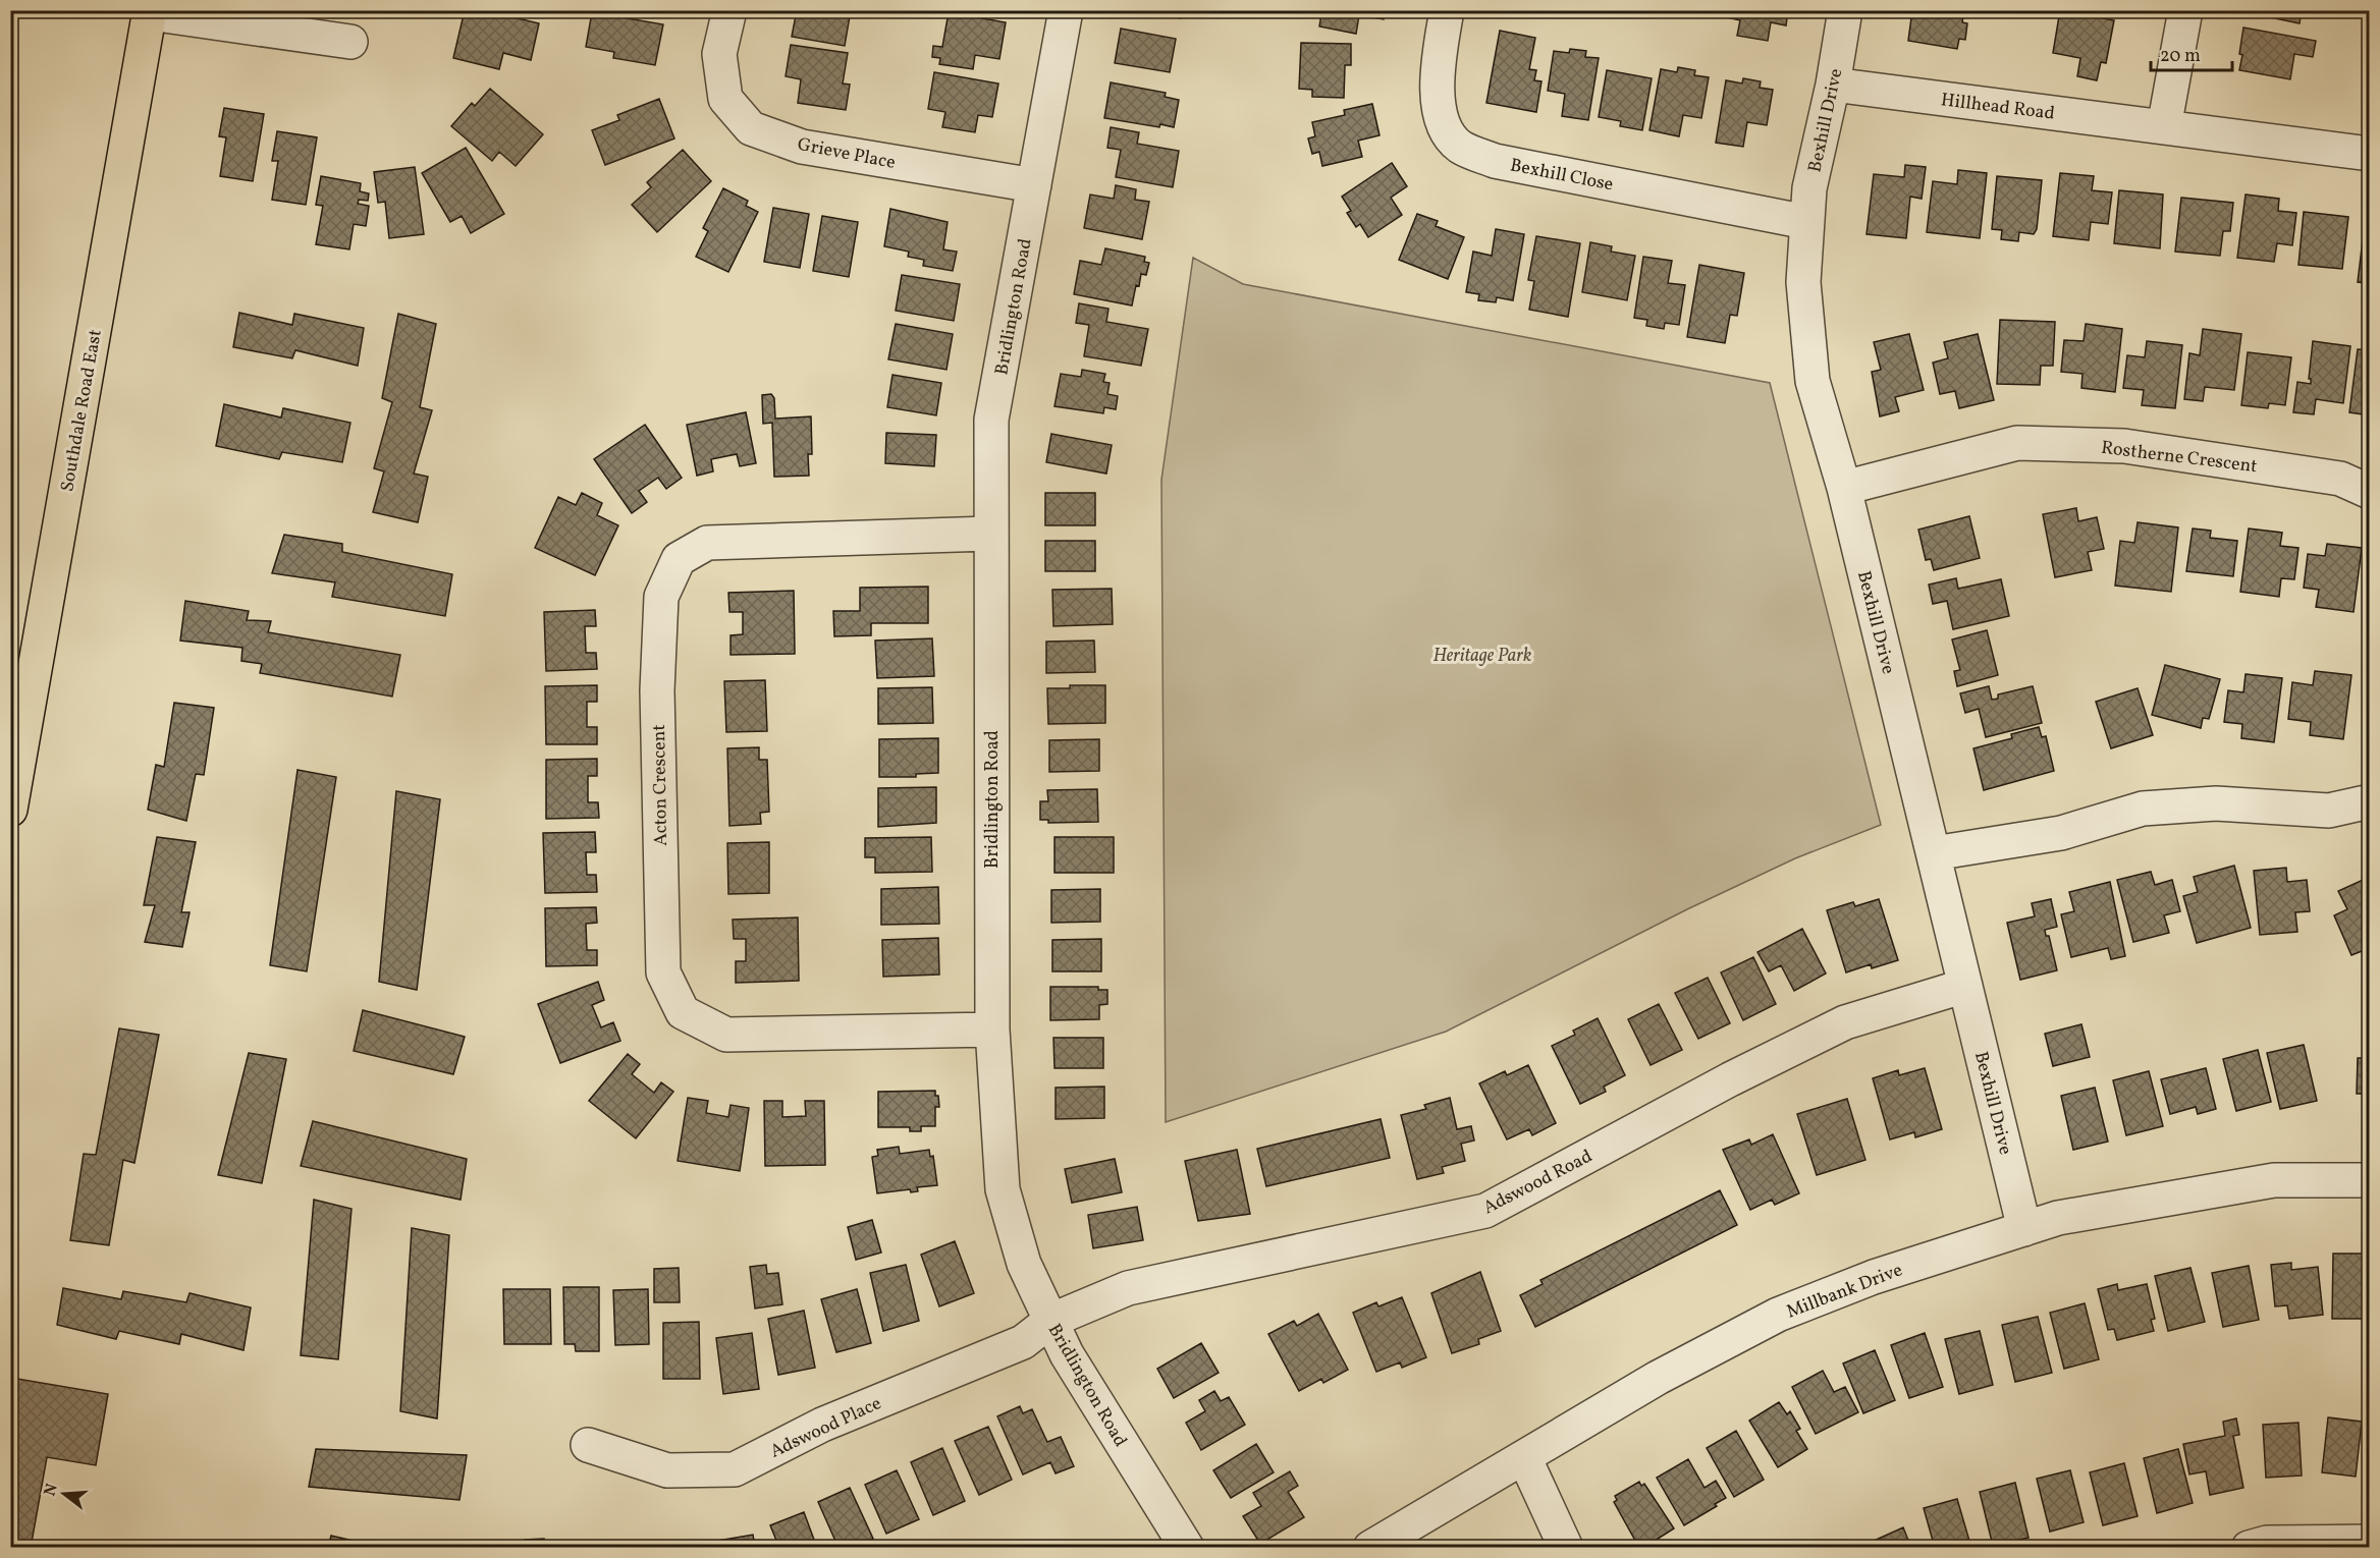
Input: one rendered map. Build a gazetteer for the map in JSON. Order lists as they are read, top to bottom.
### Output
{
  "streets": {
    "main road": ["Southdale Road East"],
    "street": [
      "Hillhead Road",
      "Bexhill Drive",
      "Grieve Place",
      "Bexhill Close",
      "Bridlington Road",
      "Rostherne Crescent",
      "Acton Crescent",
      "Adswood Road",
      "Millbank Drive",
      "Adswood Place"
    ]
  },
  "crossings": [
    ["Hillhead Road", "Bexhill Drive"],
    ["Bexhill Drive", "Bexhill Close"],
    ["Bexhill Drive", "Rostherne Crescent"],
    ["Bexhill Drive", "Adswood Road"],
    ["Bexhill Drive", "Millbank Drive"],
    ["Grieve Place", "Bridlington Road"],
    ["Bridlington Road", "Acton Crescent"],
    ["Bridlington Road", "Adswood Road"],
    ["Bridlington Road", "Adswood Place"],
    ["Adswood Road", "Adswood Place"]
  ],
  "parks": ["Heritage Park"],
  "scale_bar": "20 m",
  "north": "left"
}
